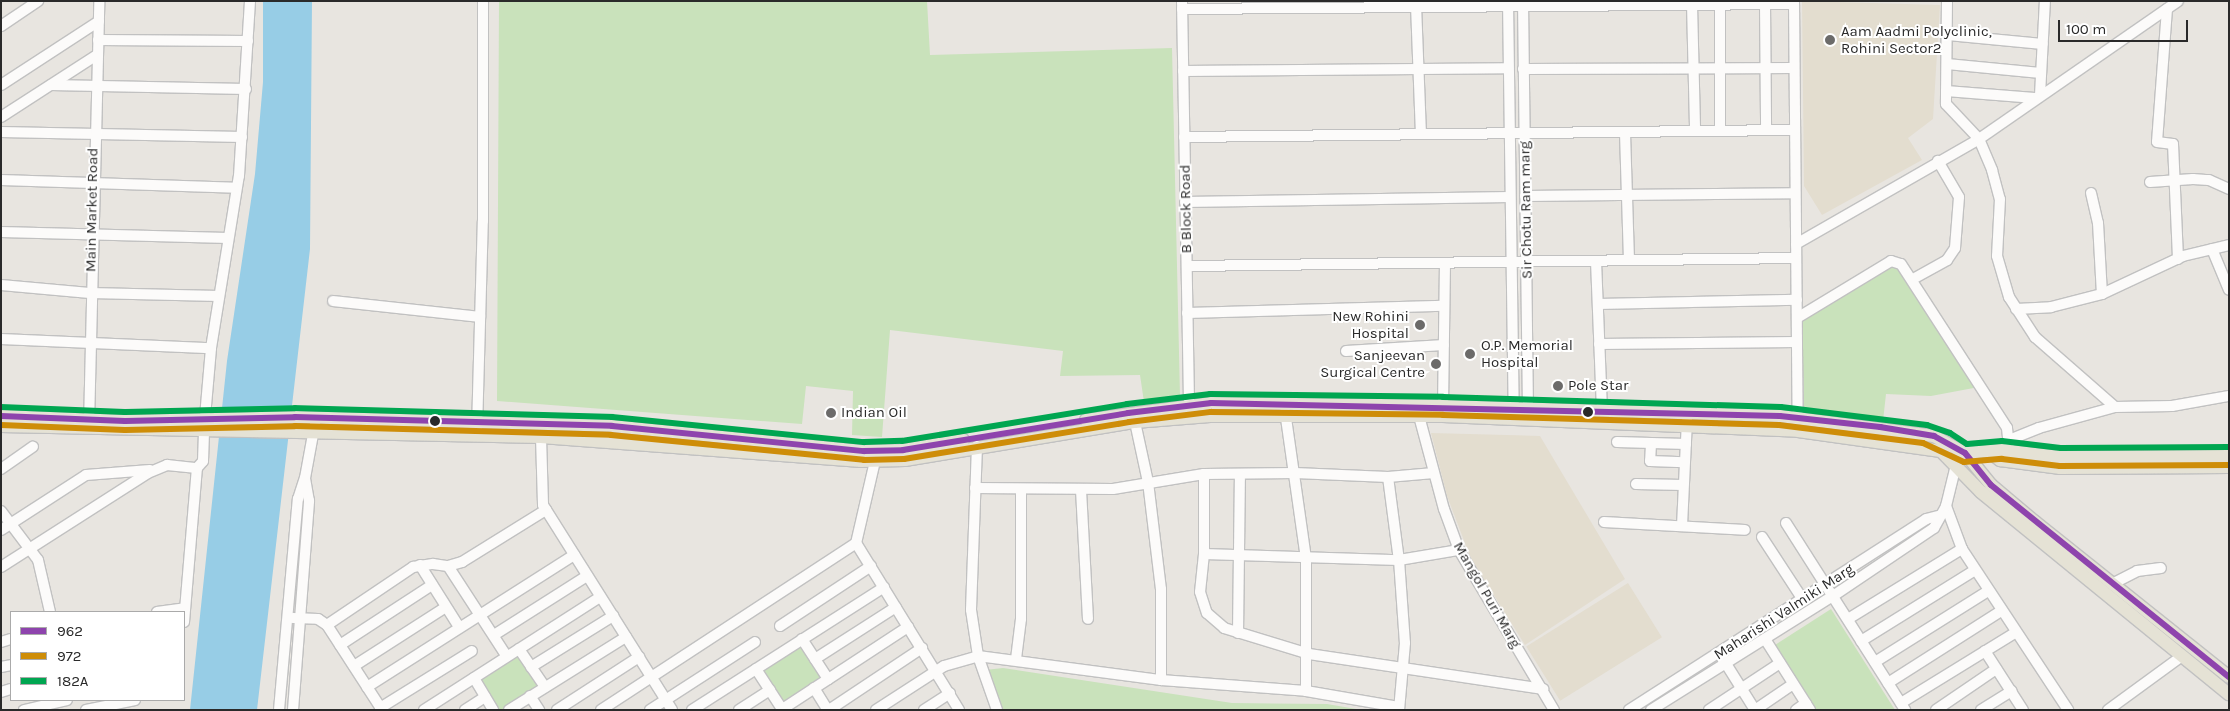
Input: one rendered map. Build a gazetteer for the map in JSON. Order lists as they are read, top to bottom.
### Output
{
  "streets": {
    "street": [
      "B Block Road",
      "Main Market Road",
      "Sir Chotu Ram marg",
      "Mangol Puri Marg",
      "Maharishi Valmiki Marg"
    ]
  },
  "places": [
    "Aam Aadmi Polyclinic, Rohini Sector2",
    "New Rohini Hospital",
    "O.P. Memorial Hospital",
    "Sanjeevan Surgical Centre",
    "Pole Star",
    "Indian Oil"
  ],
  "lines": ["transit line 182A", "transit line 962", "transit line 972"],
  "legend": ["962", "972", "182A"],
  "scale_bar": "100 m"
}
